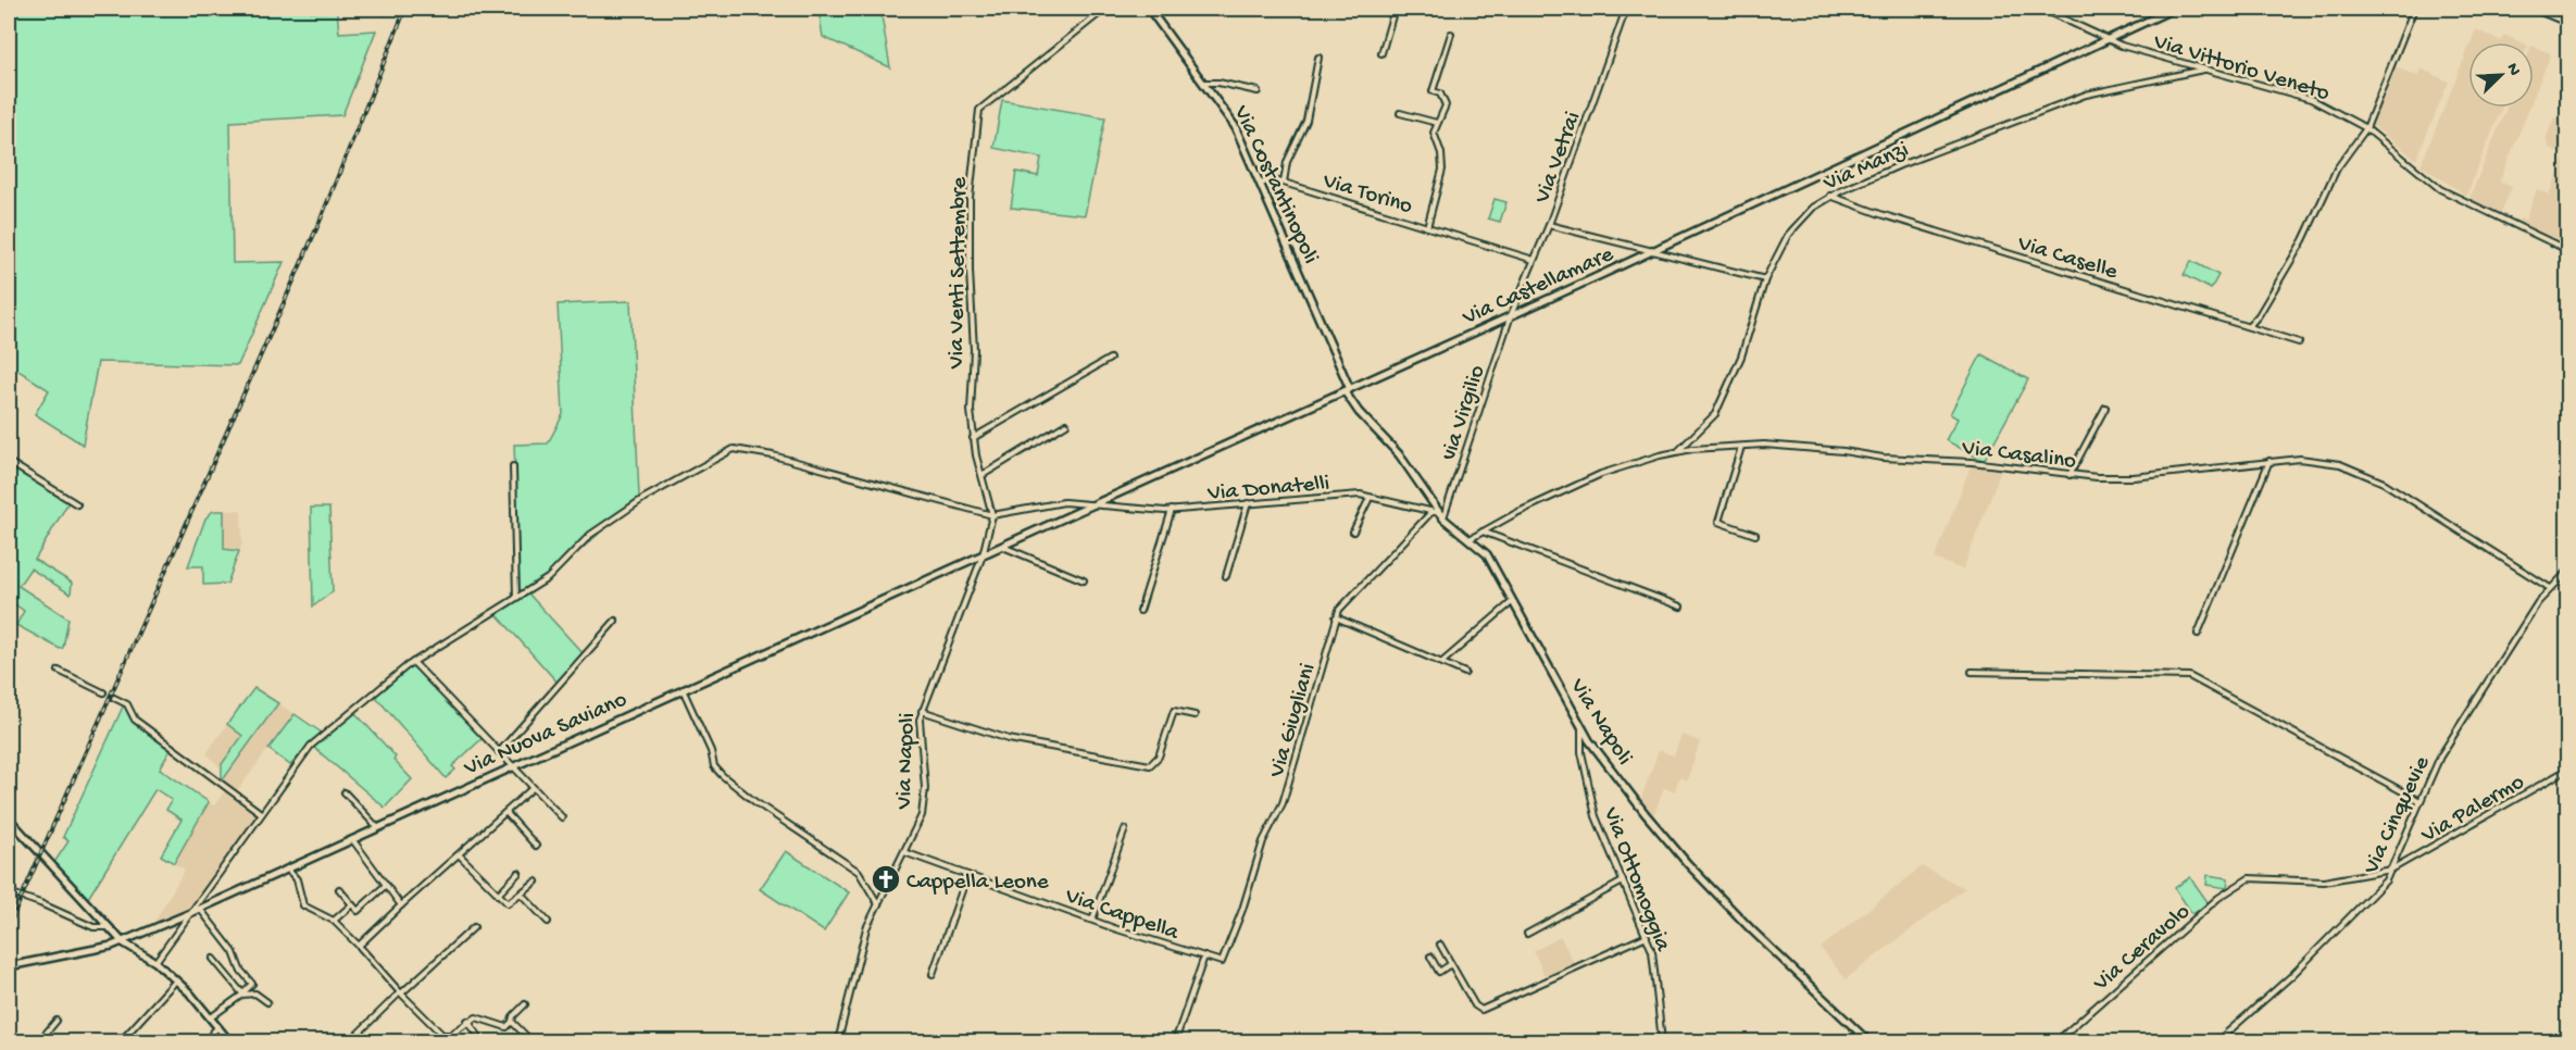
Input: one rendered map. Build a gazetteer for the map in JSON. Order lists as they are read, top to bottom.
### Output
{
  "streets": {
    "main road": [
      "Via Costantinopoli",
      "Via Castellamare",
      "Via Napoli",
      "Via Nuova Saviano"
    ],
    "street": [
      "Via Vittorio Veneto",
      "Via Vetrai",
      "Via Manzi",
      "Via Torino",
      "Via Caselle",
      "Via Venti Settembre",
      "via Virgilio",
      "Via Casalino",
      "Via Donatelli",
      "Via Giugliani",
      "Via Palermo",
      "Via Cinquevie",
      "Via Ottomoggia",
      "Via Cappella",
      "Via Ceravolo"
    ]
  },
  "crossings": [
    ["Via Vittorio Veneto", "Via Manzi"],
    ["Via Vittorio Veneto", "Via Castellamare"],
    ["Via Vetrai", "Via Torino"],
    ["Via Vetrai", "Via Castellamare"],
    ["Via Vetrai", "via Virgilio"],
    ["Via Manzi", "Via Caselle"],
    ["Via Manzi", "Via Casalino"],
    ["Via Costantinopoli", "Via Torino"],
    ["Via Costantinopoli", "Via Castellamare"],
    ["Via Costantinopoli", "Via Napoli"],
    ["Via Venti Settembre", "Via Castellamare"],
    ["Via Venti Settembre", "Via Donatelli"],
    ["Via Venti Settembre", "Via Napoli"],
    ["Via Venti Settembre", "Via Nuova Saviano"],
    ["Via Castellamare", "via Virgilio"],
    ["Via Castellamare", "Via Donatelli"],
    ["Via Castellamare", "Via Napoli"],
    ["Via Castellamare", "Via Nuova Saviano"],
    ["via Virgilio", "Via Donatelli"],
    ["via Virgilio", "Via Napoli"],
    ["Via Casalino", "Via Napoli"],
    ["Via Casalino", "Via Cinquevie"],
    ["Via Donatelli", "Via Giugliani"],
    ["Via Donatelli", "Via Napoli"],
    ["Via Giugliani", "Via Cappella"],
    ["Via Napoli", "Via Nuova Saviano"],
    ["Via Napoli", "Via Ottomoggia"],
    ["Via Napoli", "Via Cappella"],
    ["Via Palermo", "Via Cinquevie"],
    ["Via Palermo", "Via Ceravolo"],
    ["Via Cinquevie", "Via Ceravolo"]
  ],
  "places": {
    "church": ["Cappella Leone"]
  },
  "north": "top right"
}
